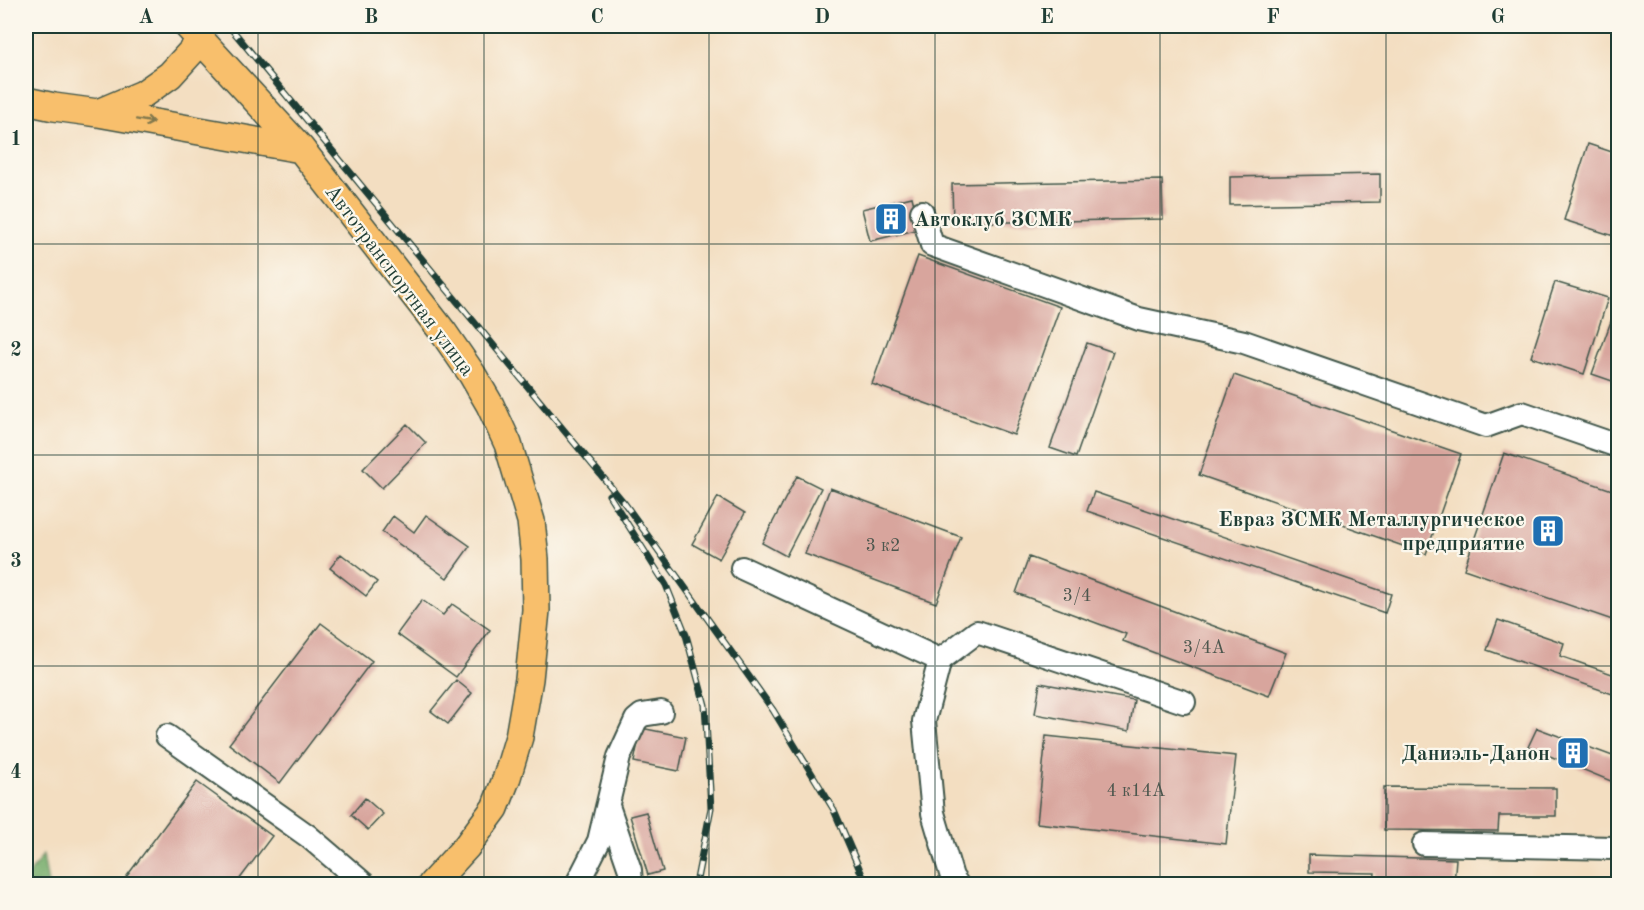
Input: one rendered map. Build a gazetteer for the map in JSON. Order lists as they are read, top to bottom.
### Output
{
  "streets": {
    "main road": ["Автотранспортная улица"]
  },
  "places": {
    "building": ["Автоклуб ЗСМК", "Евраз ЗСМК Металлургическое предприятие", "Даниэль-Данон"]
  },
  "house_numbers": [
    "3 к2",
    "3/4",
    "3/4А",
    "4 к14А"
  ],
  "grid": {
    "columns": [
      "A",
      "B",
      "C",
      "D",
      "E",
      "F",
      "G"
    ],
    "rows": [
      "1",
      "2",
      "3",
      "4"
    ]
  }
}
